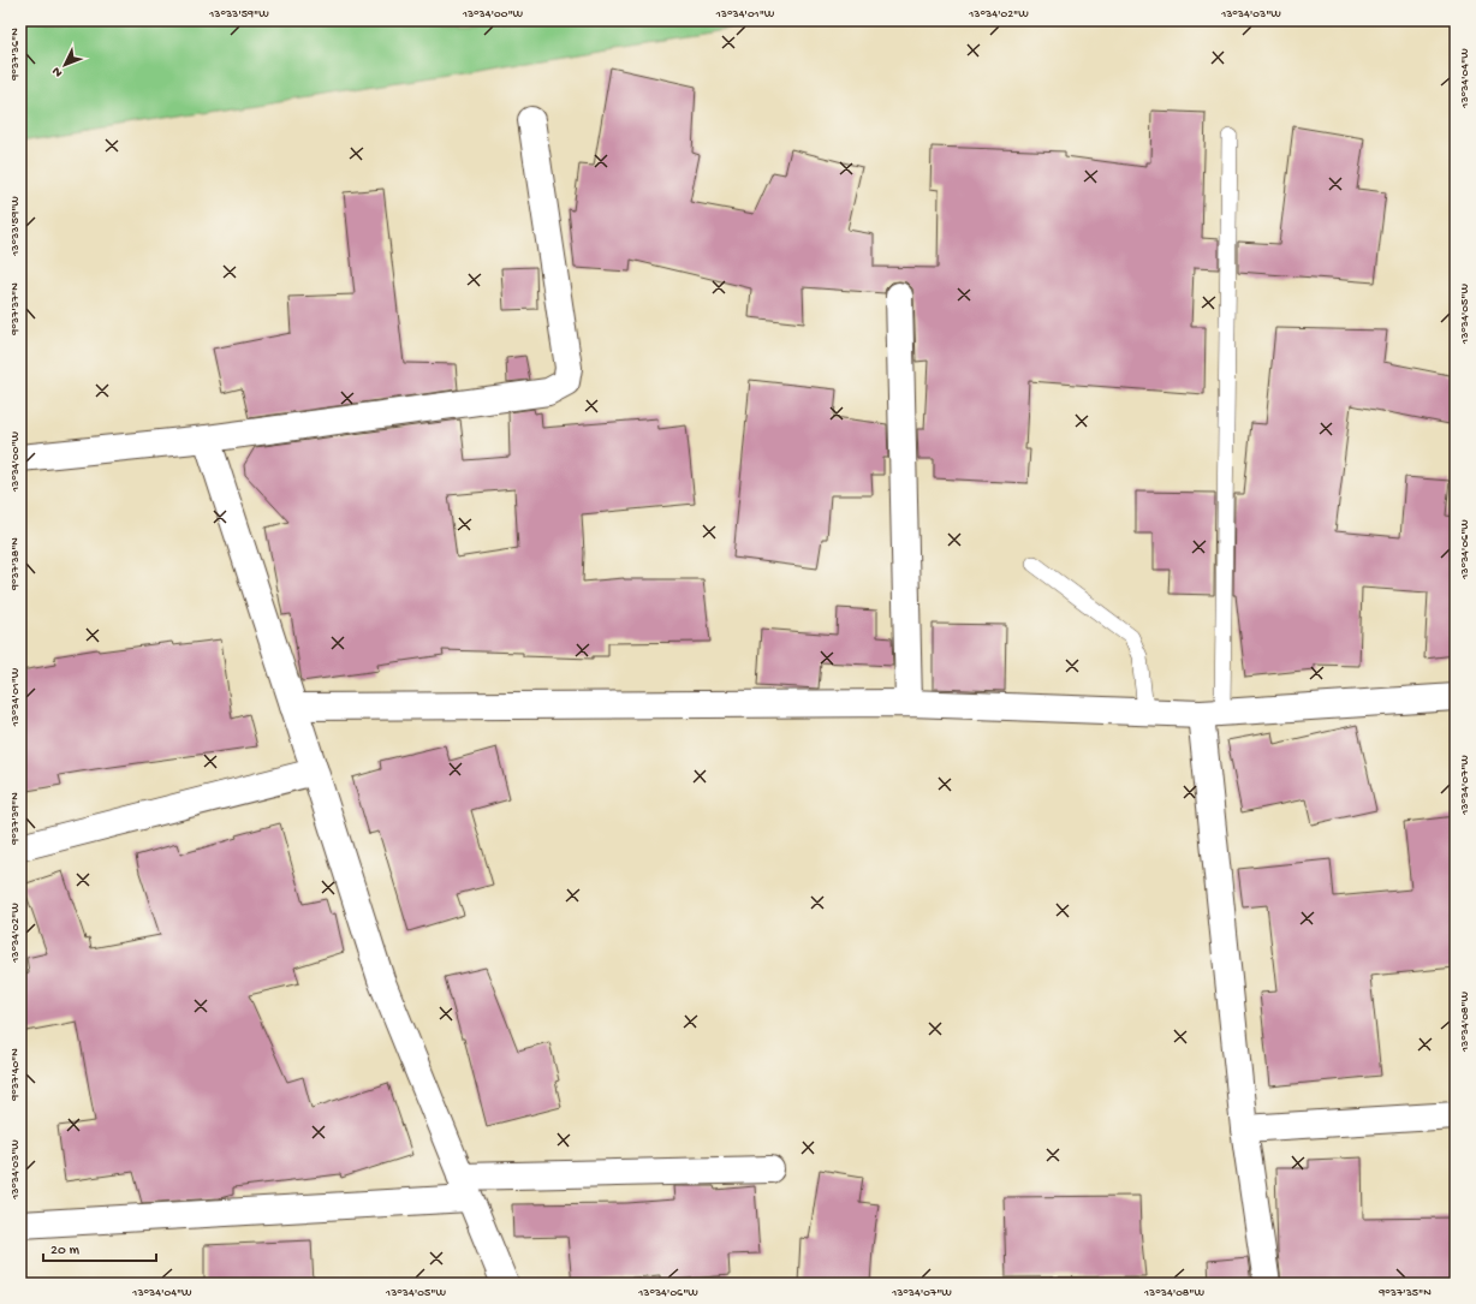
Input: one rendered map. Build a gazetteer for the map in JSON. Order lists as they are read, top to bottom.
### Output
{
  "scale_bar": "20 m",
  "north": "bottom left",
  "coordinates": [
    "13°33'59\"W",
    "13°34'00\"W",
    "13°34'01\"W",
    "13°34'02\"W",
    "13°34'03\"W",
    "9°37'36\"N",
    "13°34'04\"W",
    "9°37'37\"N",
    "13°34'05\"W",
    "13°34'06\"W",
    "9°37'38\"N",
    "13°34'07\"W",
    "9°37'39\"N",
    "13°34'08\"W",
    "9°37'40\"N",
    "9°37'35\"N"
  ]
}
